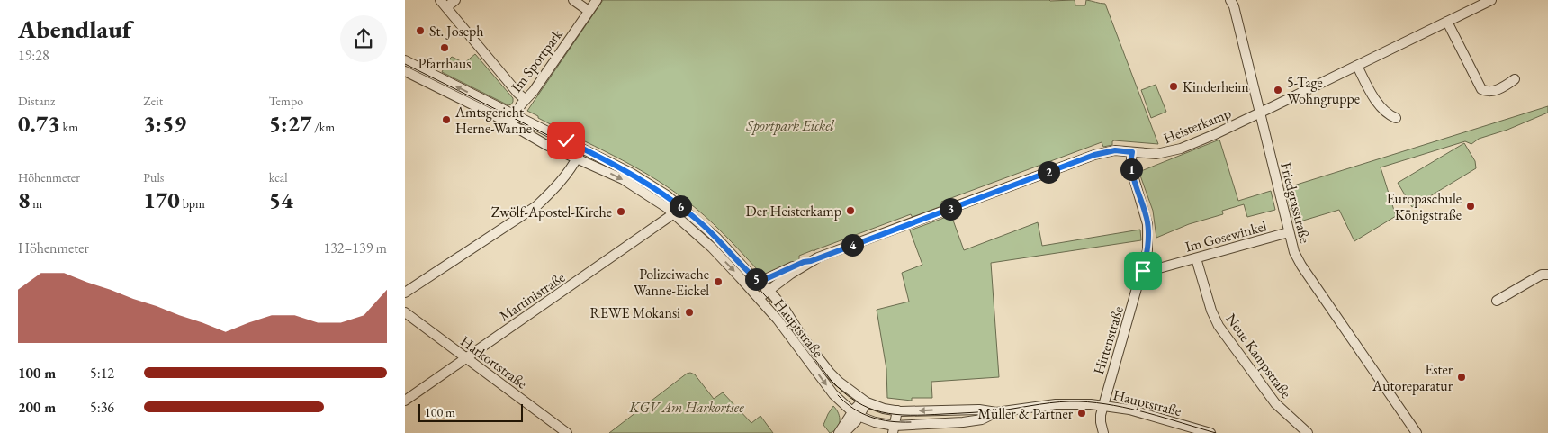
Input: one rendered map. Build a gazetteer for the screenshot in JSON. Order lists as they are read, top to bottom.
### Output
{
  "streets": {
    "street": [
      "Im Sportpark",
      "Heisterkamp",
      "Friedgrasstraße",
      "Im Gosewinkel",
      "Martinistraße",
      "Hauptstraße",
      "Hirtenstraße",
      "Neue Kampstraße",
      "Harkortstraße"
    ]
  },
  "crossings": [
    ["Im Sportpark", "Hauptstraße"],
    ["Heisterkamp", "Friedgrasstraße"],
    ["Heisterkamp", "Hauptstraße"],
    ["Heisterkamp", "Hirtenstraße"],
    ["Friedgrasstraße", "Im Gosewinkel"],
    ["Im Gosewinkel", "Hirtenstraße"],
    ["Im Gosewinkel", "Neue Kampstraße"],
    ["Martinistraße", "Hauptstraße"],
    ["Martinistraße", "Harkortstraße"],
    ["Hauptstraße", "Hirtenstraße"]
  ],
  "parks": ["Sportpark Eickel", "KGV Am Harkortsee"],
  "places": [
    "St. Joseph",
    "Pfarrhaus",
    "Kinderheim",
    "5-Tage Wohngruppe",
    "Amtsgericht Herne-Wanne",
    "Europaschule Königstraße",
    "Der Heisterkamp",
    "Zwölf-Apostel-Kirche",
    "Polizeiwache Wanne-Eickel",
    "REWE Mokansi",
    "Ester Autoreparatur",
    "Müller & Partner"
  ],
  "scale_bar": "100 m",
  "page": {
    "heading": ["Abendlauf", "19:28"],
    "stats": [
      ["Distanz", "0.73 km"],
      ["Zeit", "3:59"],
      ["Tempo", "5:27 /km"],
      ["Höhenmeter", "8 m"],
      ["Puls", "170 bpm"],
      ["kcal", "54"]
    ],
    "pins": [
      "1",
      "2",
      "6",
      "3",
      "4",
      "5"
    ],
    "chart": ["Höhenmeter", "132–139 m"],
    "list": [
      {
        "name": "100 m",
        "note": "5:12"
      },
      {
        "name": "200 m",
        "note": "5:36"
      }
    ],
    "scale": "100 m"
  }
}
